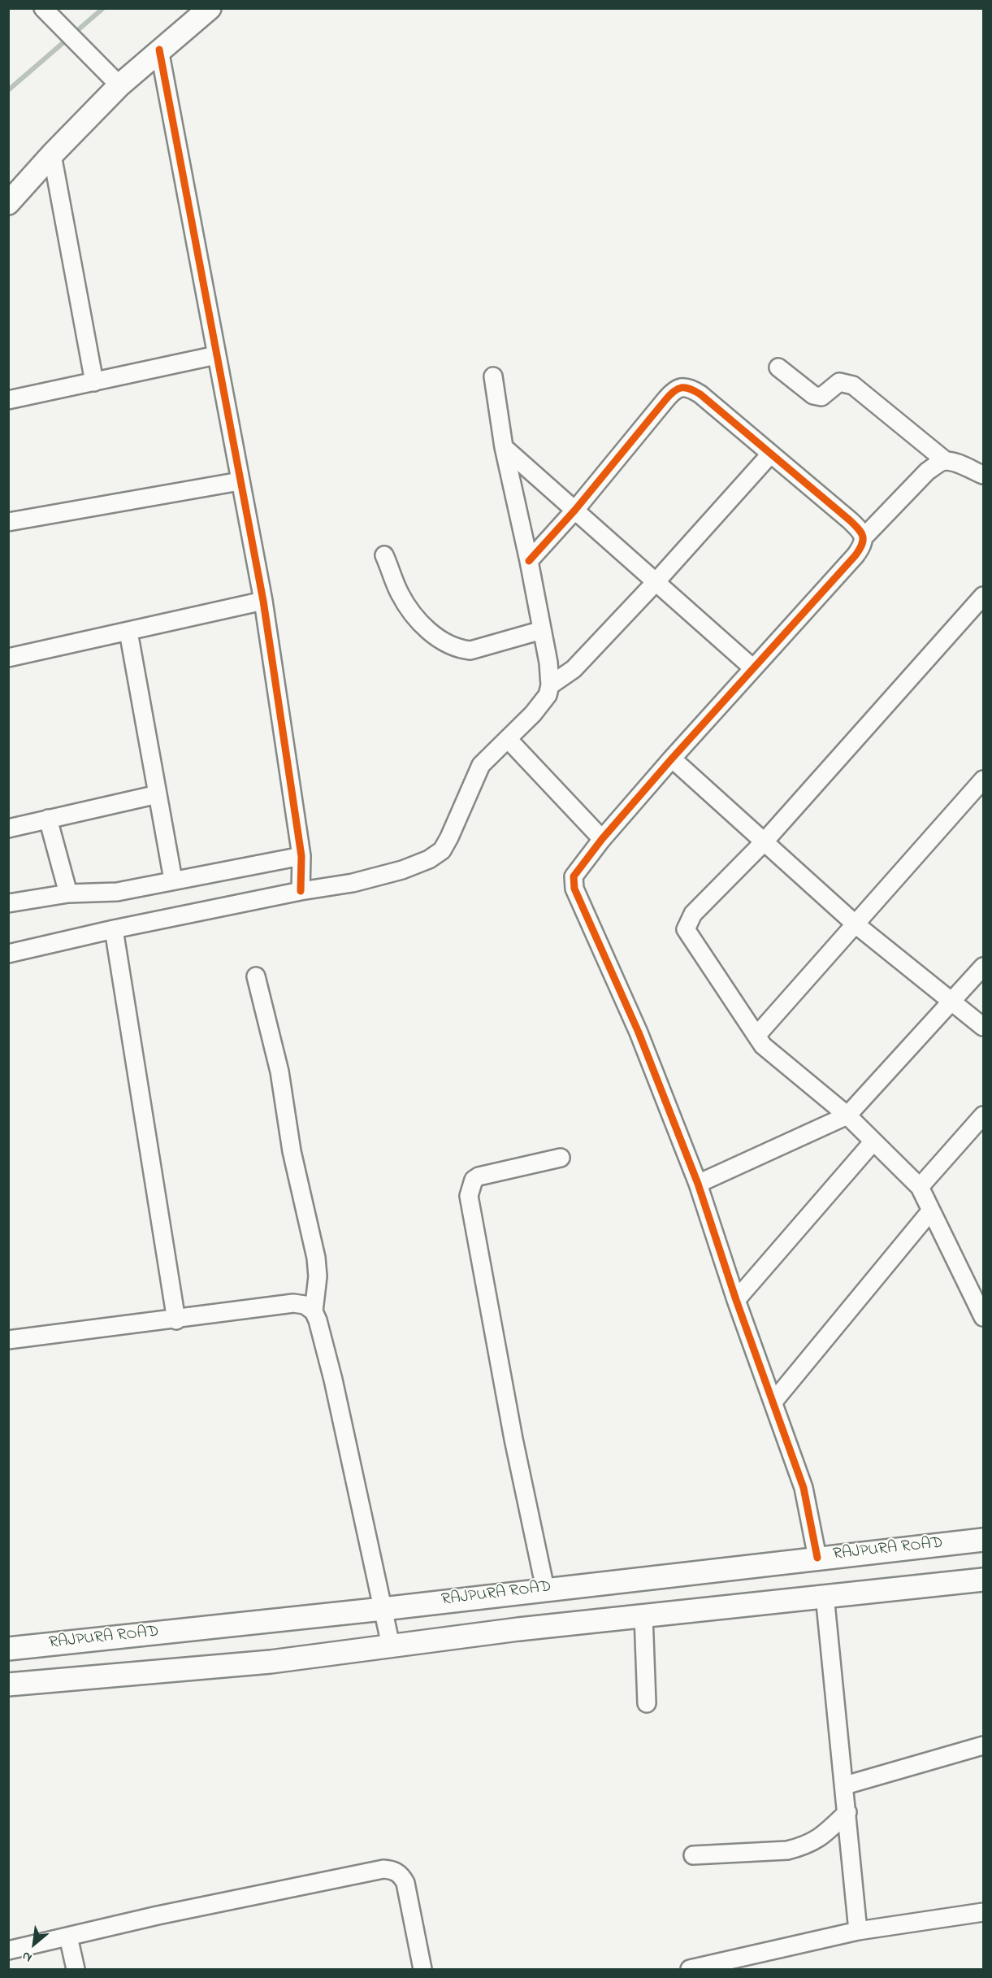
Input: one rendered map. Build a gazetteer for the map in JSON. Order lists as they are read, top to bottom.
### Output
{
  "streets": {
    "main road": ["RAJPURA ROAD"]
  },
  "north": "bottom left"
}
